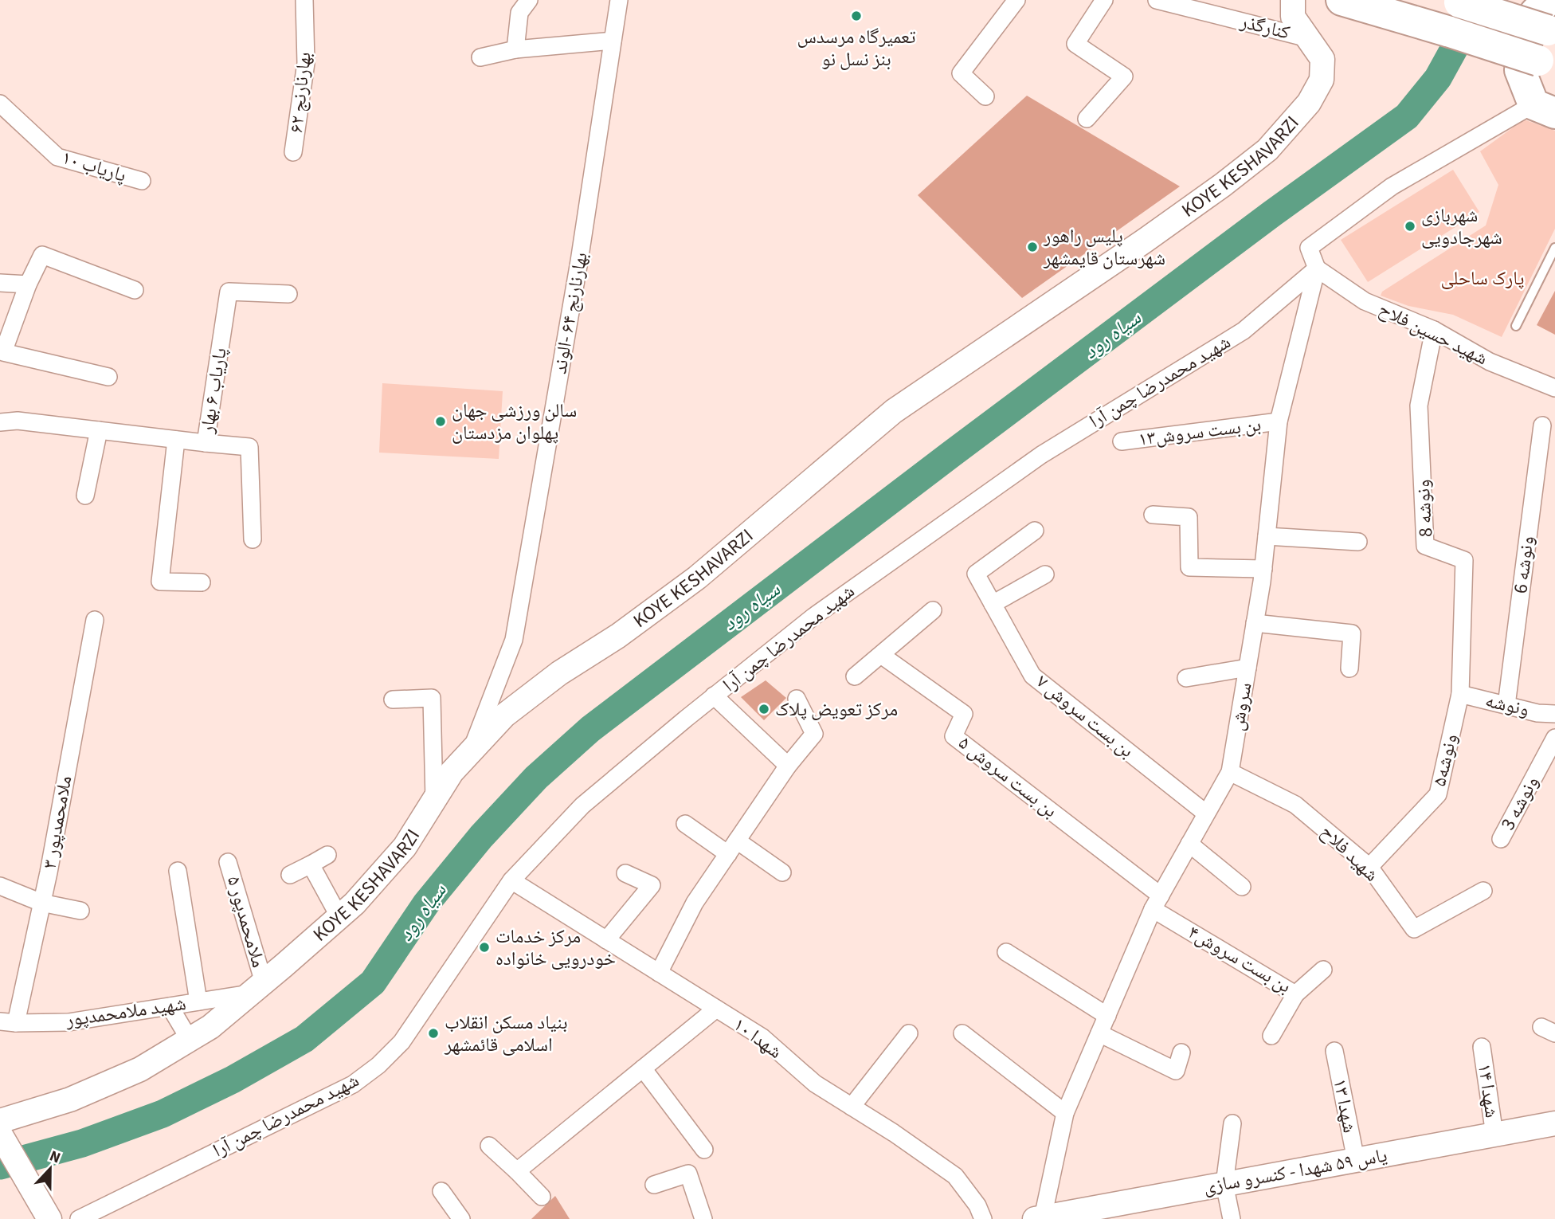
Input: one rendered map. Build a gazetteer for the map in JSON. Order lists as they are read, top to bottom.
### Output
{
  "streets": {
    "street": [
      "کنارگذر",
      "بهارنارنج ۶۲",
      "KOYE KESHAVARZI",
      "پاریاب ۱۰",
      "بهارنارنج ۶۴ -الوند",
      "شهید حسین فلاح",
      "شهید محمدرضا چمن آرا",
      "پاریاب ۶ بهار",
      "بن بست سروش۱۳",
      "ونوشه 8",
      "ونوشه 6",
      "ونوشه",
      "سروش",
      "بن بست سروش ۷",
      "ونوشه۵",
      "بن بست سروش ۵",
      "ونوشه 3",
      "ملامحمدپور ۳",
      "شهید فلاح",
      "ملامحمدپور ۵",
      "بن بست سروش۴",
      "شهید ملامحمدپور",
      "شهدا ۱۰",
      "شهدا ۱۴",
      "شهدا ۱۳",
      "یاس ۵۹ شهدا - کنسرو سازی"
    ]
  },
  "crossings": [
    ["کنارگذر", "KOYE KESHAVARZI"],
    ["KOYE KESHAVARZI", "بهارنارنج ۶۴ -الوند"],
    ["KOYE KESHAVARZI", "ملامحمدپور ۵"],
    ["KOYE KESHAVARZI", "شهید ملامحمدپور"],
    ["شهید حسین فلاح", "شهید محمدرضا چمن آرا"],
    ["شهید حسین فلاح", "ونوشه 8"],
    ["شهید حسین فلاح", "سروش"],
    ["شهید محمدرضا چمن آرا", "سروش"],
    ["شهید محمدرضا چمن آرا", "شهدا ۱۰"],
    ["بن بست سروش۱۳", "سروش"],
    ["ونوشه 8", "ونوشه"],
    ["ونوشه 8", "ونوشه۵"],
    ["ونوشه 6", "ونوشه"],
    ["ونوشه", "ونوشه۵"],
    ["سروش", "بن بست سروش ۷"],
    ["سروش", "بن بست سروش ۵"],
    ["سروش", "شهید فلاح"],
    ["سروش", "بن بست سروش۴"],
    ["سروش", "یاس ۵۹ شهدا - کنسرو سازی"],
    ["ونوشه۵", "شهید فلاح"],
    ["بن بست سروش ۵", "بن بست سروش۴"],
    ["ملامحمدپور ۳", "شهید ملامحمدپور"],
    ["ملامحمدپور ۵", "شهید ملامحمدپور"],
    ["شهدا ۱۴", "یاس ۵۹ شهدا - کنسرو سازی"],
    ["شهدا ۱۳", "یاس ۵۹ شهدا - کنسرو سازی"]
  ],
  "water": ["سیاه رود"],
  "parks": ["پارک ساحلی"],
  "places": [
    "تعمیرگاه مرسدس بنز نسل نو",
    "شهربازی شهرجادویی",
    "پلیس راهور شهرستان قایمشهر",
    "سالن ورزشی جهان پهلوان مزدستان",
    "مرکز تعویض پلاک",
    "مرکز خدمات خودرویی خانواده",
    "بنیاد مسکن انقلاب اسلامی قائمشهر"
  ],
  "north": "top"
}
